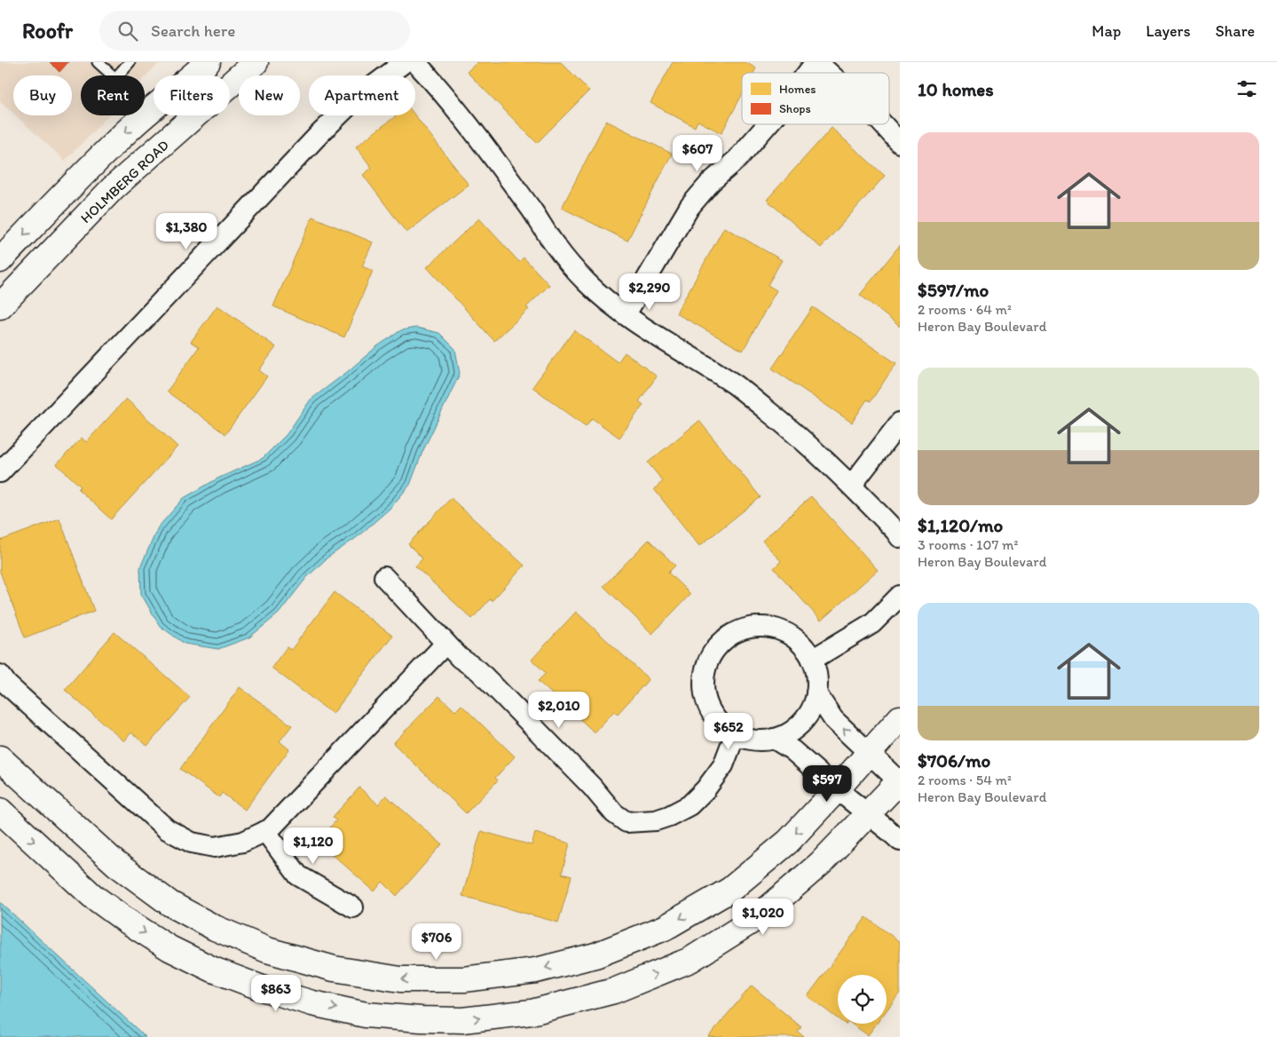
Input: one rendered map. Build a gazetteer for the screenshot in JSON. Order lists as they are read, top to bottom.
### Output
{
  "streets": {
    "street": ["HOLMBERG ROAD"]
  },
  "legend": ["Homes", "Shops"],
  "page": {
    "header": "Roofr",
    "search": "Search here",
    "nav": ["Map", "Layers", "Share"],
    "heading": "10 homes",
    "chip": [
      "Buy",
      "Rent",
      "Filters",
      "New",
      "Apartment"
    ],
    "list": [
      {
        "name": "$597/mo",
        "note": "2 rooms · 64 m² · Heron Bay Boulevard"
      },
      {
        "name": "$1,120/mo",
        "note": "3 rooms · 107 m² · Heron Bay Boulevard"
      },
      {
        "name": "$706/mo",
        "note": "2 rooms · 54 m² · Heron Bay Boulevard"
      }
    ],
    "price": [
      "$607",
      "$1,380",
      "$2,290",
      "$2,010",
      "$652",
      "$597",
      "$1,120",
      "$1,020",
      "$706",
      "$863"
    ]
  }
}
